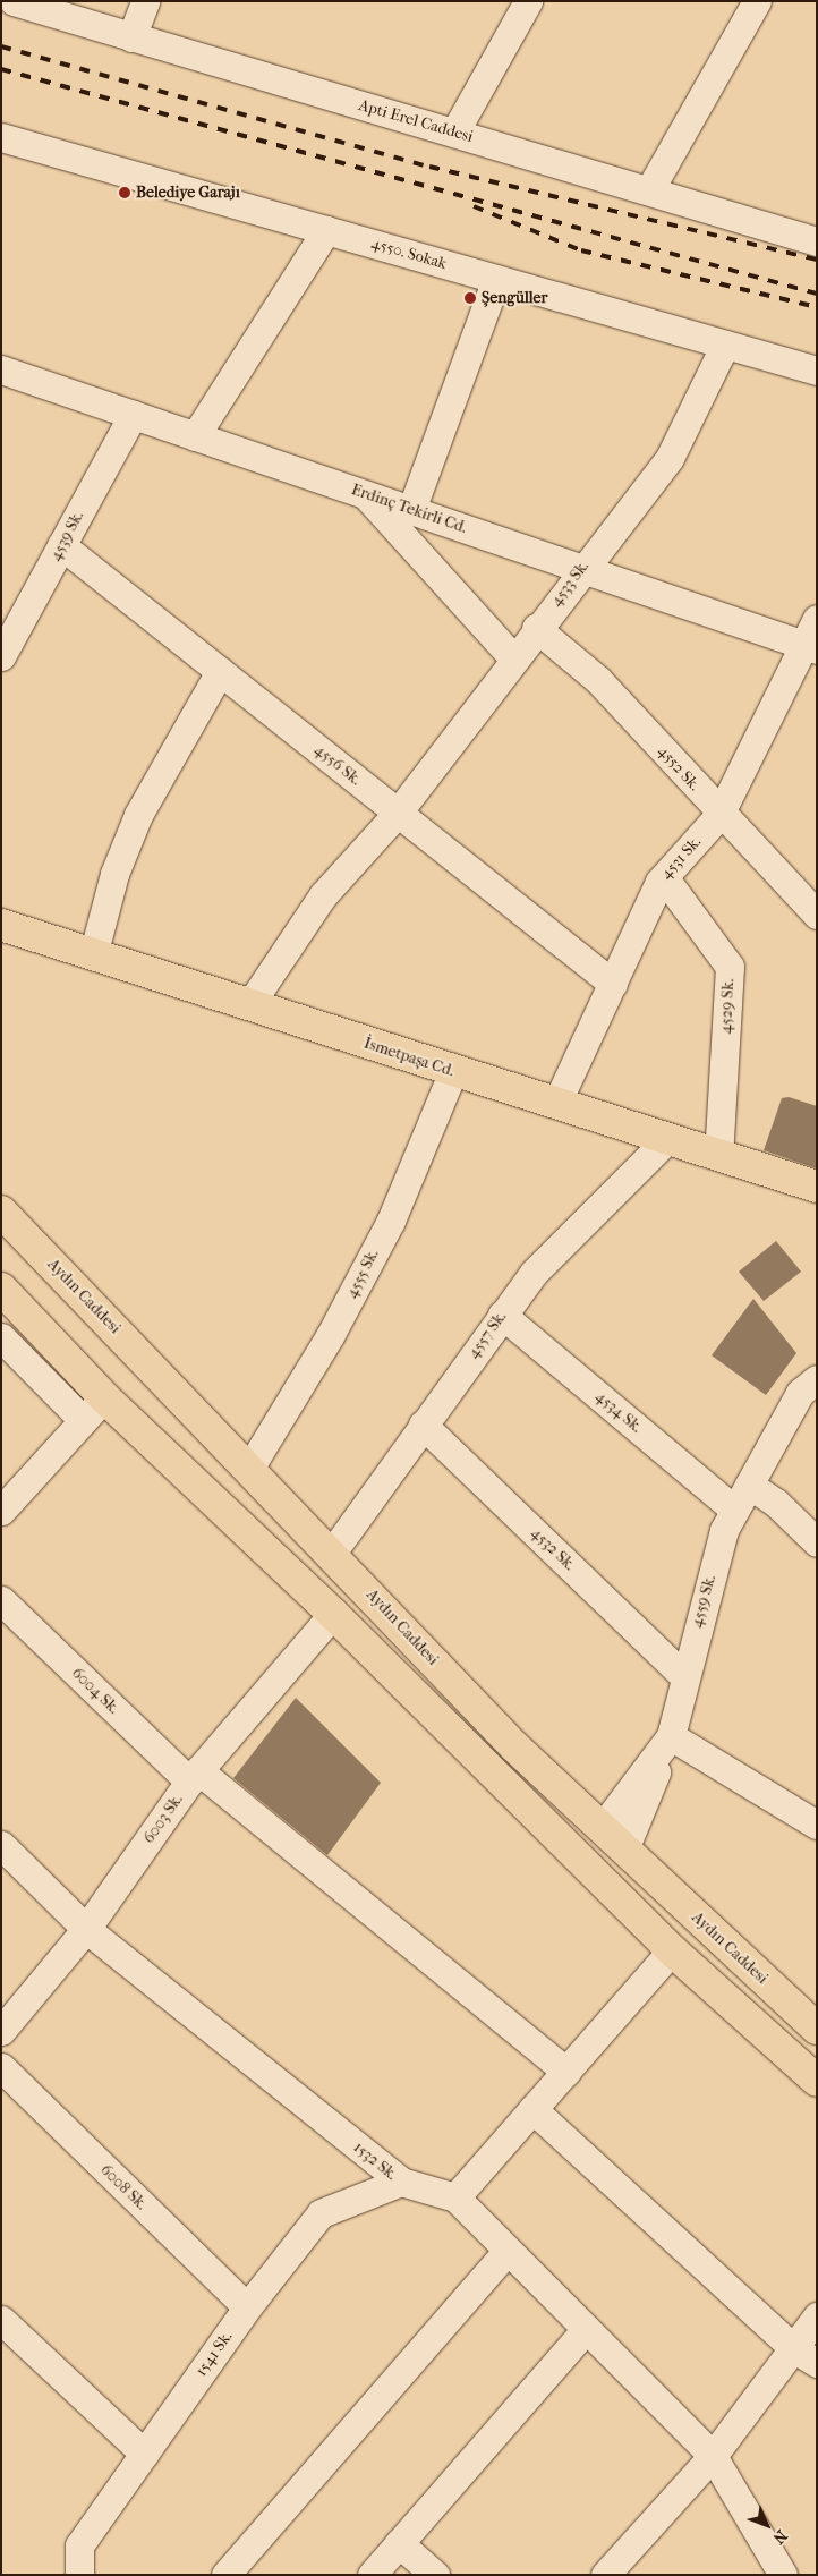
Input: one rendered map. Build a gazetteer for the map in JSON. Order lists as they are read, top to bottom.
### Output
{
  "streets": {
    "main road": ["İsmetpaşa Cd.", "Aydın Caddesi"],
    "street": [
      "Apti Erel Caddesi",
      "4550. Sokak",
      "Erdinç Tekirli Cd.",
      "4539 Sk.",
      "4533 Sk.",
      "4556 Sk.",
      "4552 Sk.",
      "4531 Sk.",
      "4529 Sk.",
      "4555 Sk.",
      "4557 Sk.",
      "4534 Sk.",
      "4532 Sk.",
      "4559 Sk.",
      "6004 Sk.",
      "6003 Sk.",
      "1532 Sk.",
      "6008 Sk.",
      "1541 Sk."
    ]
  },
  "crossings": [
    ["4550. Sokak", "4533 Sk."],
    ["Erdinç Tekirli Cd.", "4539 Sk."],
    ["Erdinç Tekirli Cd.", "4533 Sk."],
    ["Erdinç Tekirli Cd.", "4531 Sk."],
    ["4539 Sk.", "4556 Sk."],
    ["4533 Sk.", "4556 Sk."],
    ["4533 Sk.", "4552 Sk."],
    ["4533 Sk.", "İsmetpaşa Cd."],
    ["4556 Sk.", "4531 Sk."],
    ["4552 Sk.", "4531 Sk."],
    ["4531 Sk.", "4529 Sk."],
    ["4531 Sk.", "İsmetpaşa Cd."],
    ["4529 Sk.", "İsmetpaşa Cd."],
    ["İsmetpaşa Cd.", "4555 Sk."],
    ["İsmetpaşa Cd.", "4557 Sk."],
    ["4555 Sk.", "Aydın Caddesi"],
    ["Aydın Caddesi", "4557 Sk."],
    ["Aydın Caddesi", "4559 Sk."],
    ["4557 Sk.", "4534 Sk."],
    ["4557 Sk.", "4532 Sk."],
    ["4534 Sk.", "4559 Sk."],
    ["4532 Sk.", "4559 Sk."],
    ["6004 Sk.", "6003 Sk."],
    ["6003 Sk.", "1532 Sk."],
    ["1532 Sk.", "1541 Sk."],
    ["6008 Sk.", "1541 Sk."]
  ],
  "places": ["Belediye Garajı", "Şengüller"],
  "north": "bottom right"
}
